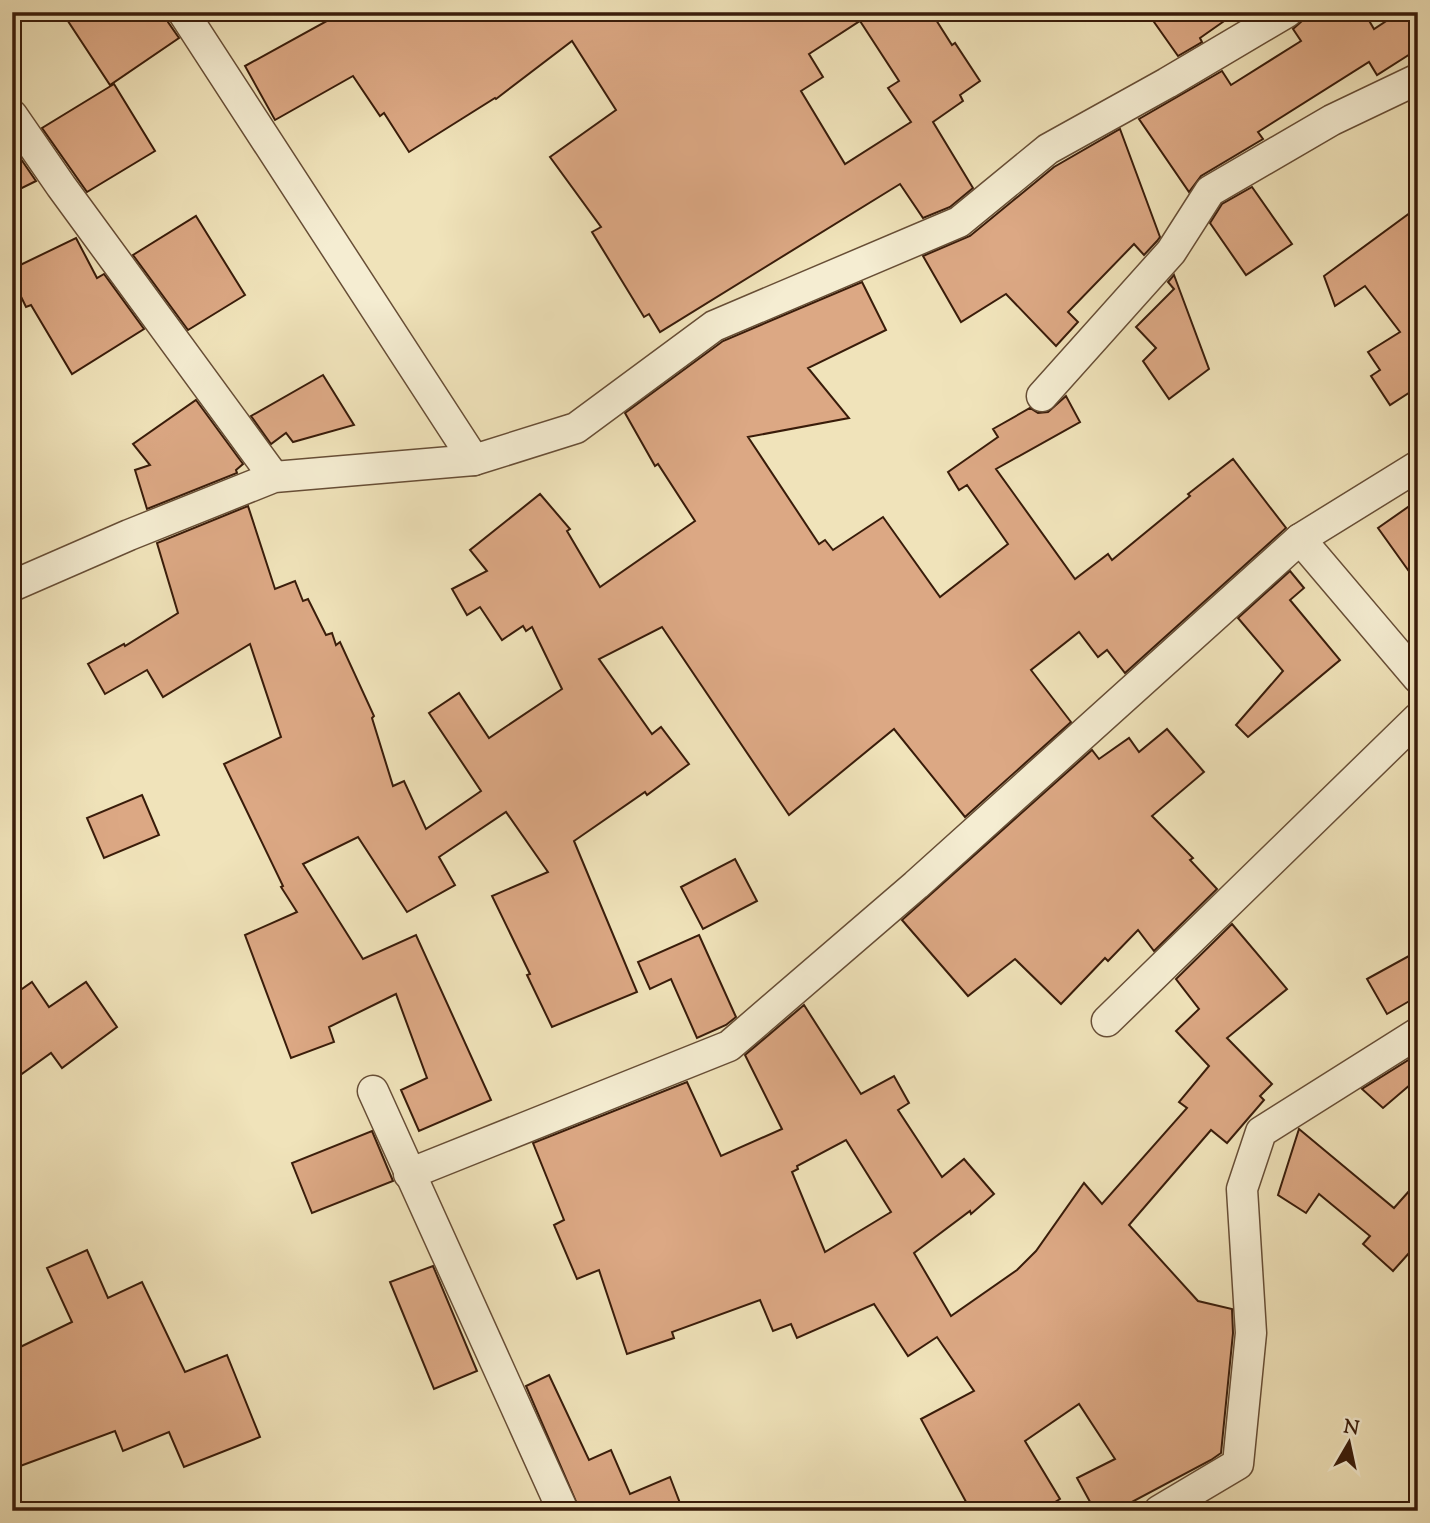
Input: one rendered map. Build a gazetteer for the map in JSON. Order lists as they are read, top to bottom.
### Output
{
  "north": "top"
}
